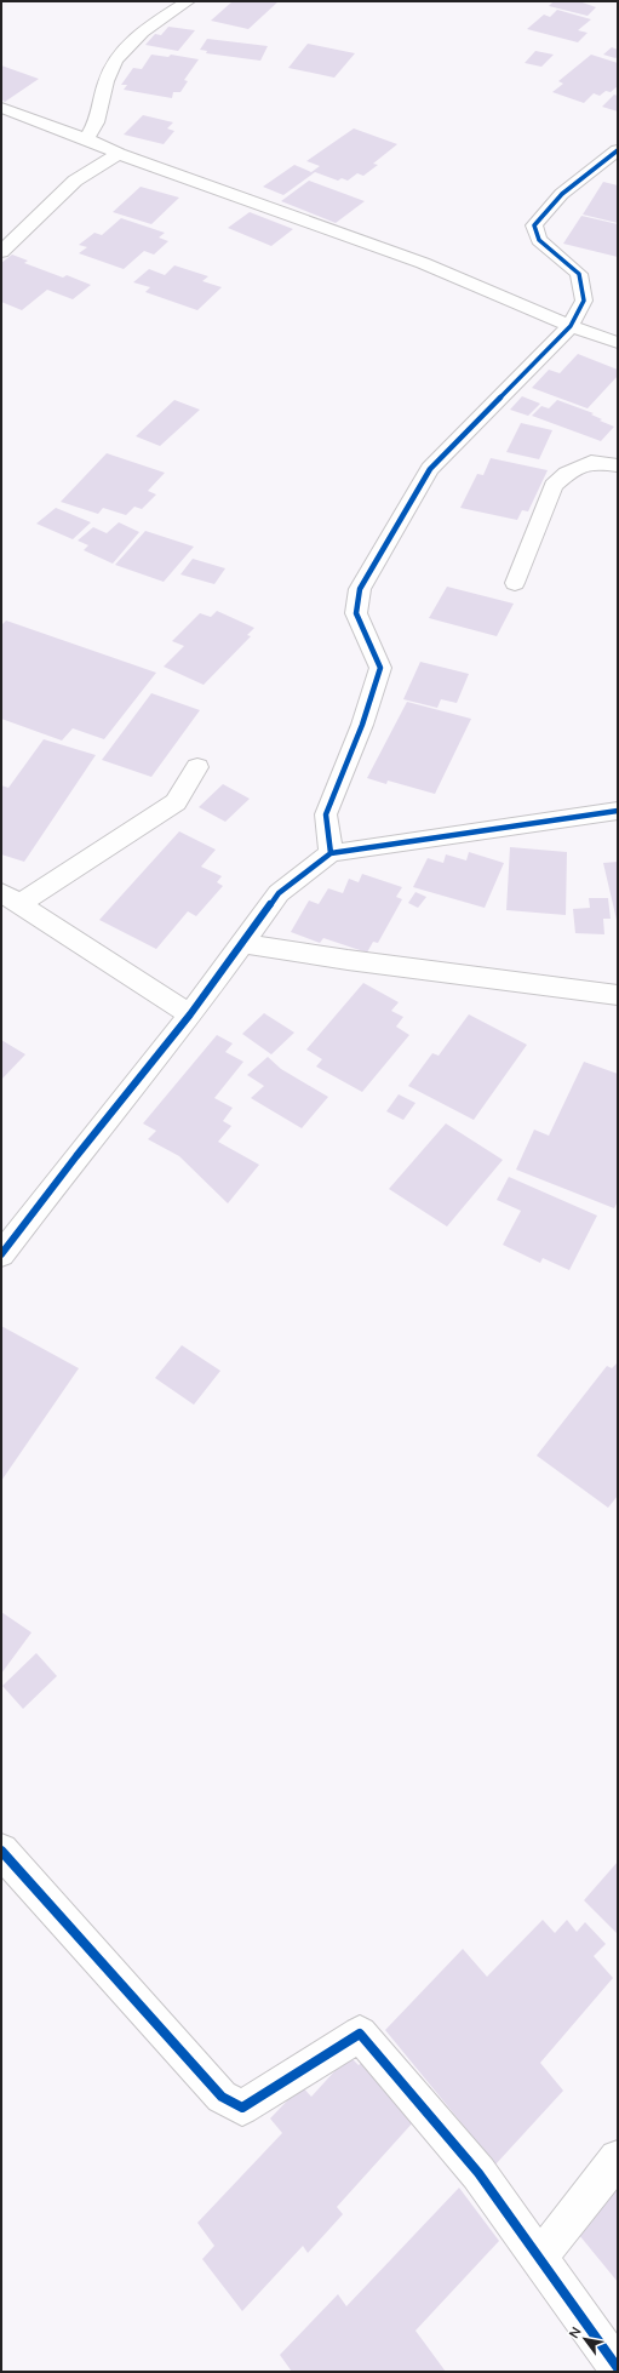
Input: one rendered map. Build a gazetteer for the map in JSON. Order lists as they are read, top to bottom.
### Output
{
  "north": "top left"
}
